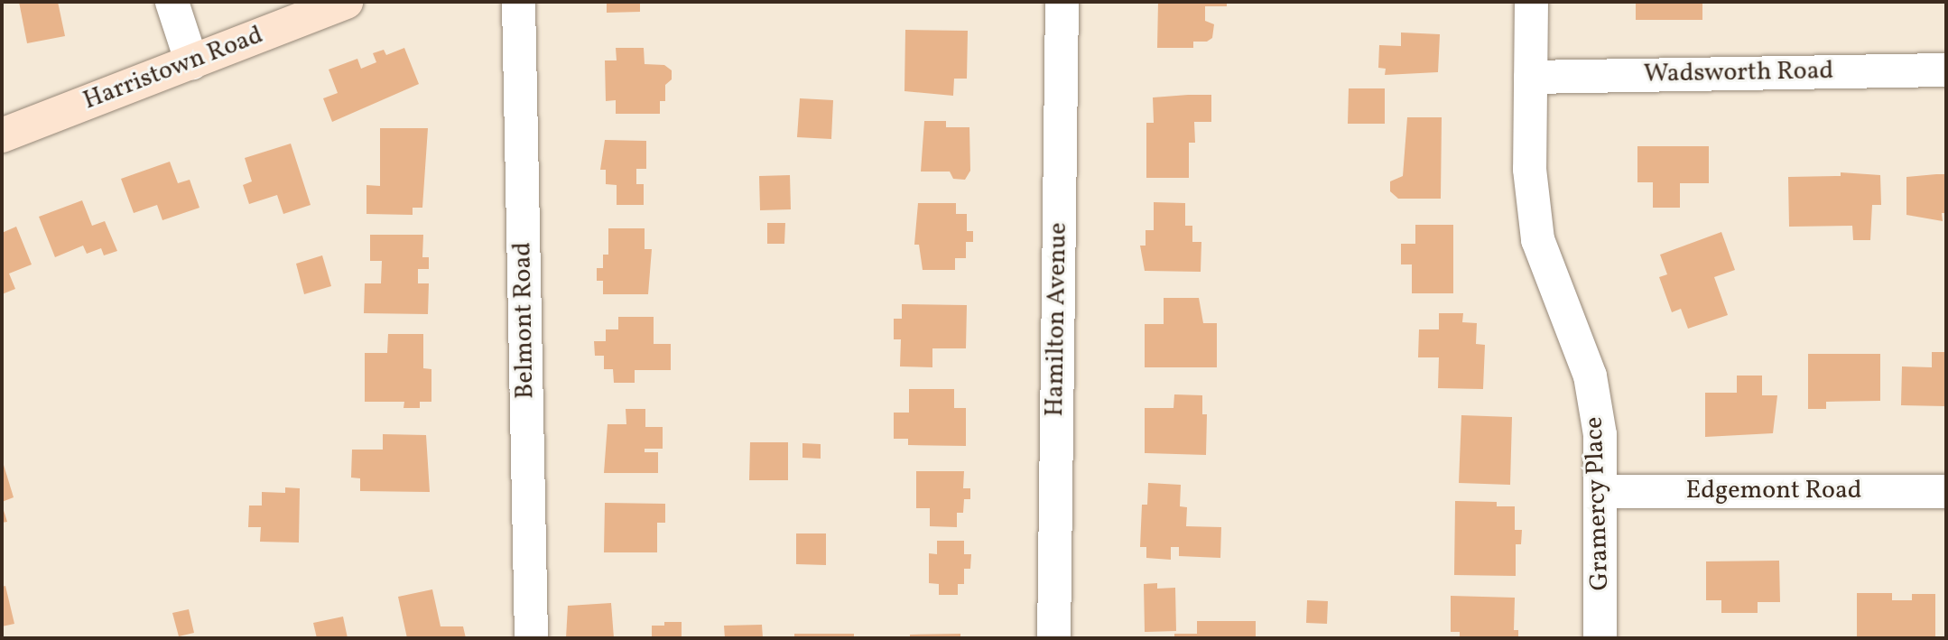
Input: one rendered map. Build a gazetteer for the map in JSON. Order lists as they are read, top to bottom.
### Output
{
  "streets": {
    "street": [
      "Harristown Road",
      "Wadsworth Road",
      "Hamilton Avenue",
      "Belmont Road",
      "Edgemont Road",
      "Gramercy Place"
    ]
  },
  "crossings": [
    ["Wadsworth Road", "Gramercy Place"],
    ["Edgemont Road", "Gramercy Place"]
  ]
}
